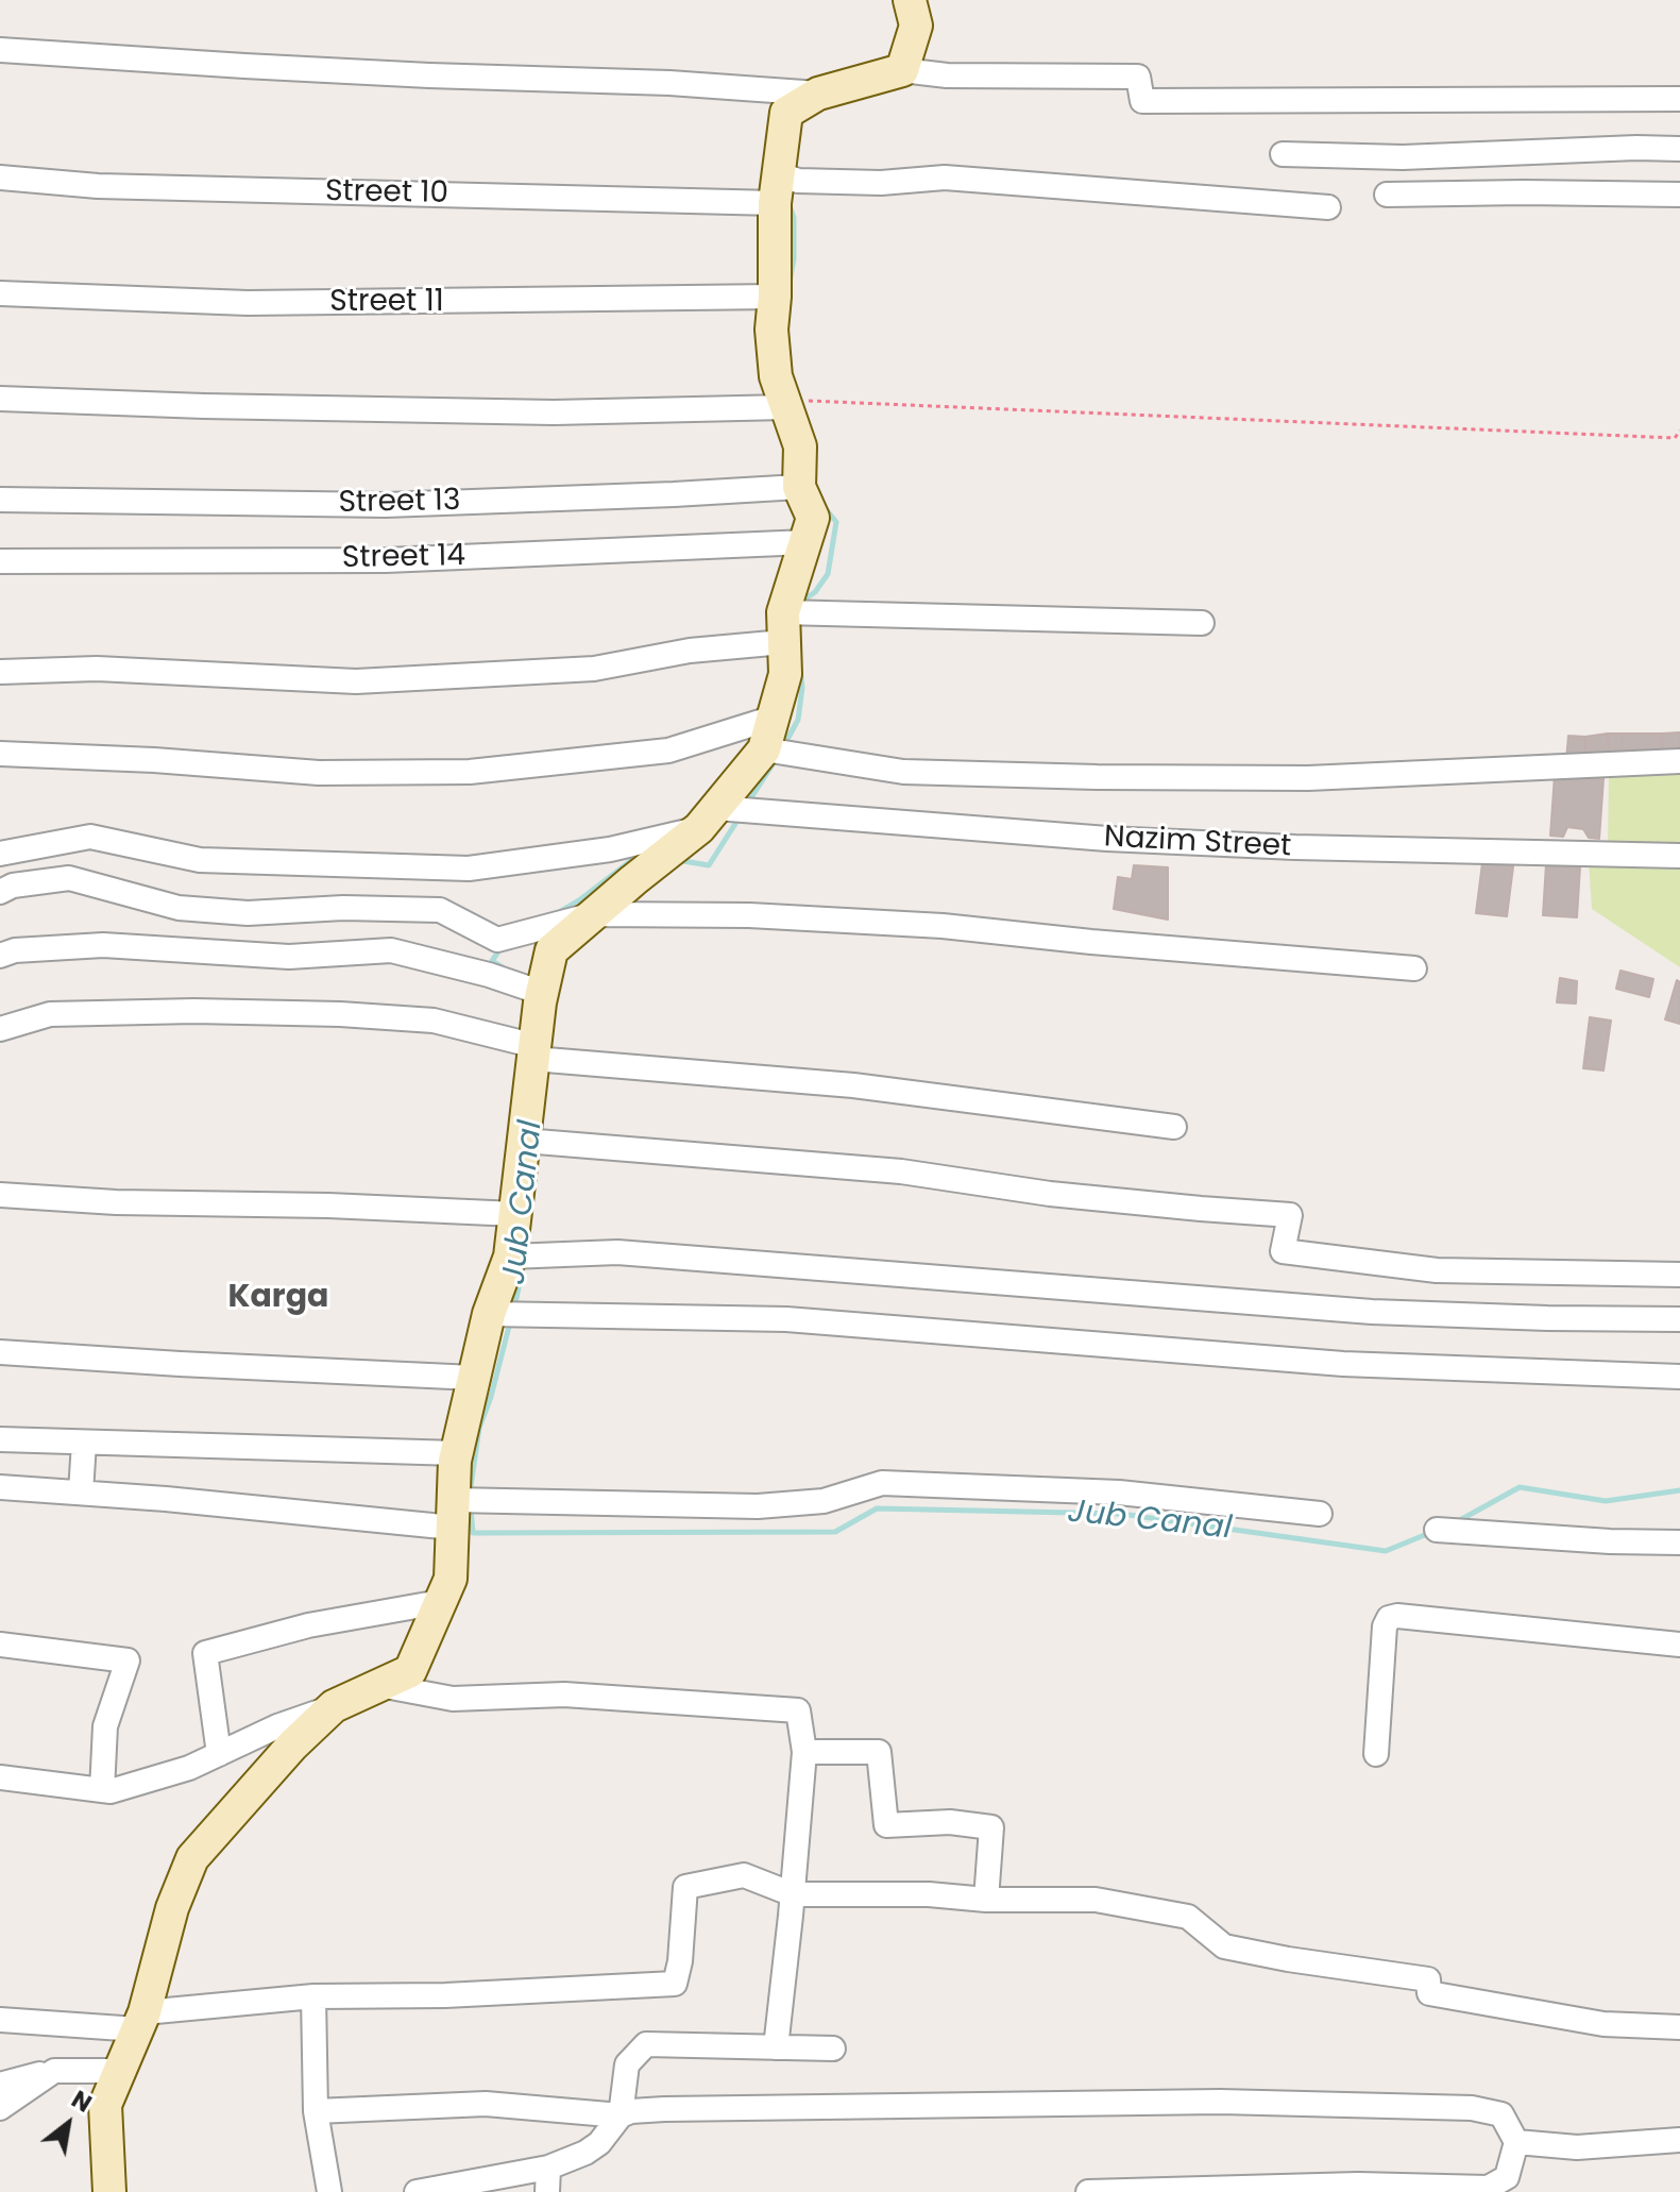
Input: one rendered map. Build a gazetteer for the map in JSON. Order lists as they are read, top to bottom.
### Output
{
  "streets": {
    "street": [
      "Street 10",
      "Street 11",
      "Street 13",
      "Street 14",
      "Nazim Street"
    ]
  },
  "districts": ["Karga"],
  "water": ["Jub Canal"],
  "north": "top right"
}
